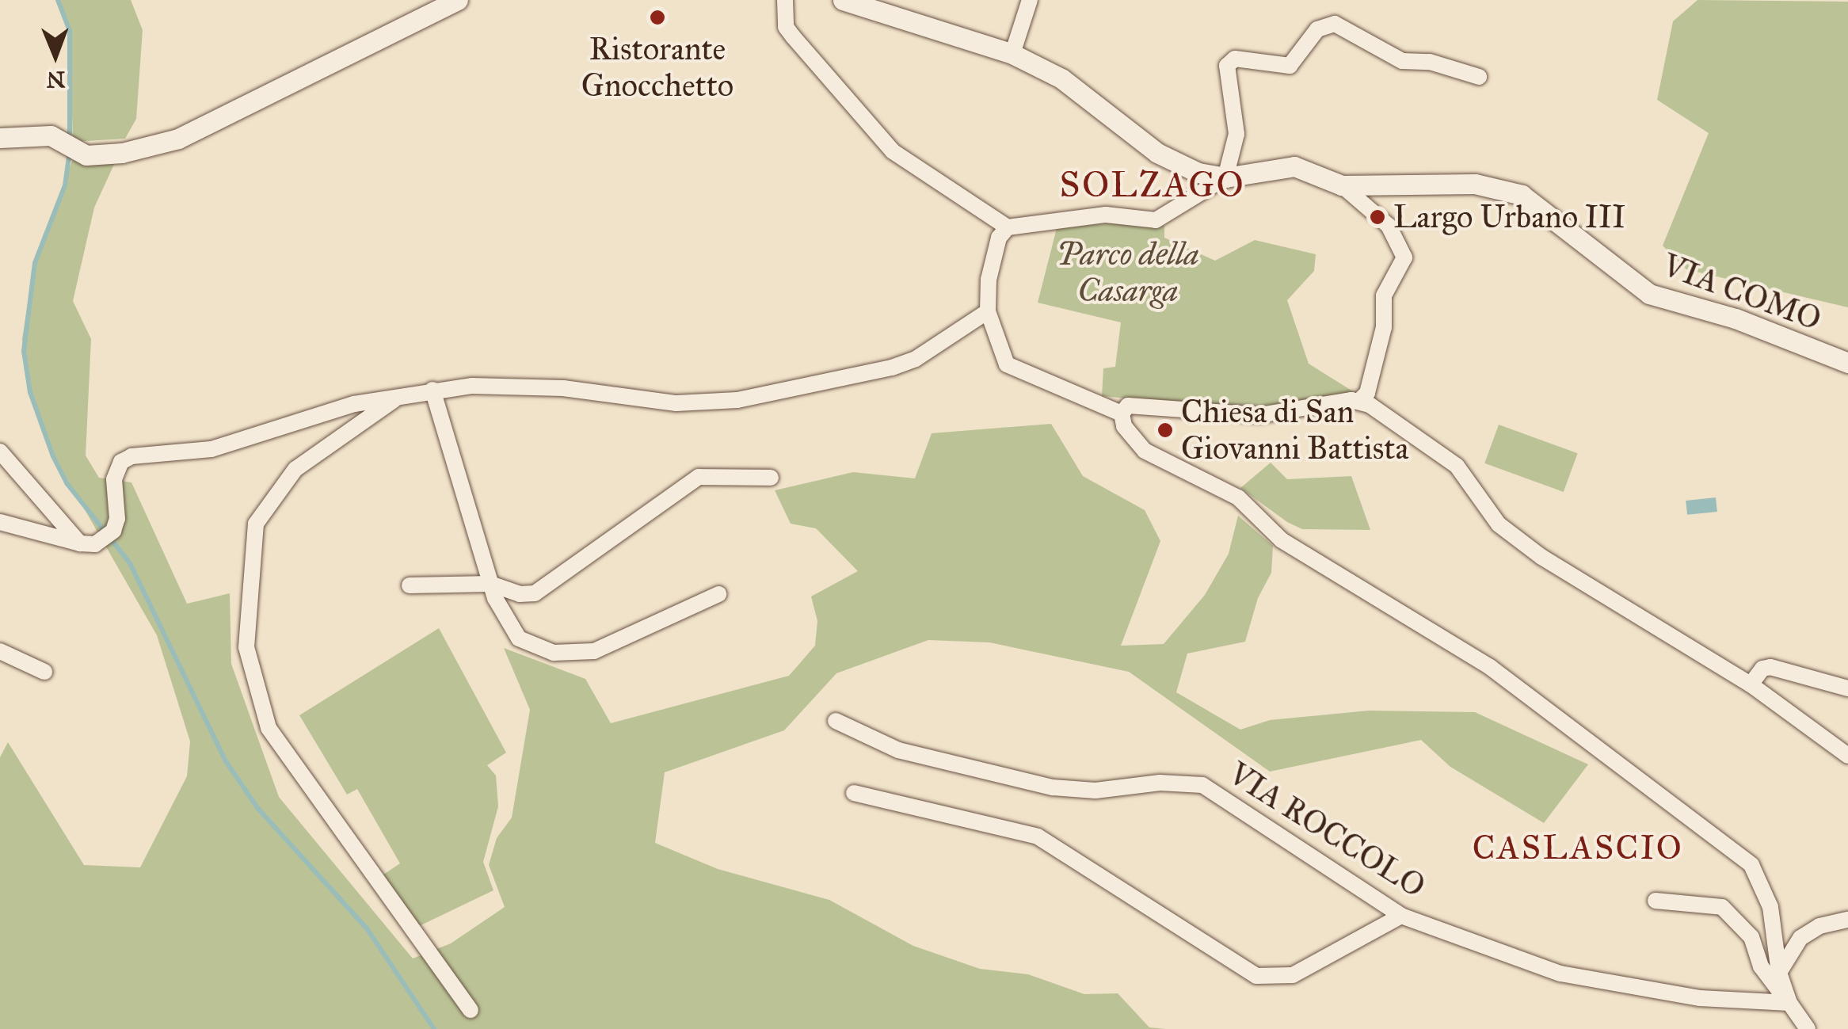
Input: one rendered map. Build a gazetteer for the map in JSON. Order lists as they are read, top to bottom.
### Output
{
  "streets": {
    "street": ["VIA COMO", "VIA ROCCOLO"]
  },
  "districts": ["SOLZAGO", "CASLASCIO"],
  "parks": ["Parco della Casarga"],
  "places": ["Ristorante Gnocchetto", "Largo Urbano III", "Chiesa di San Giovanni Battista"],
  "north": "bottom"
}
